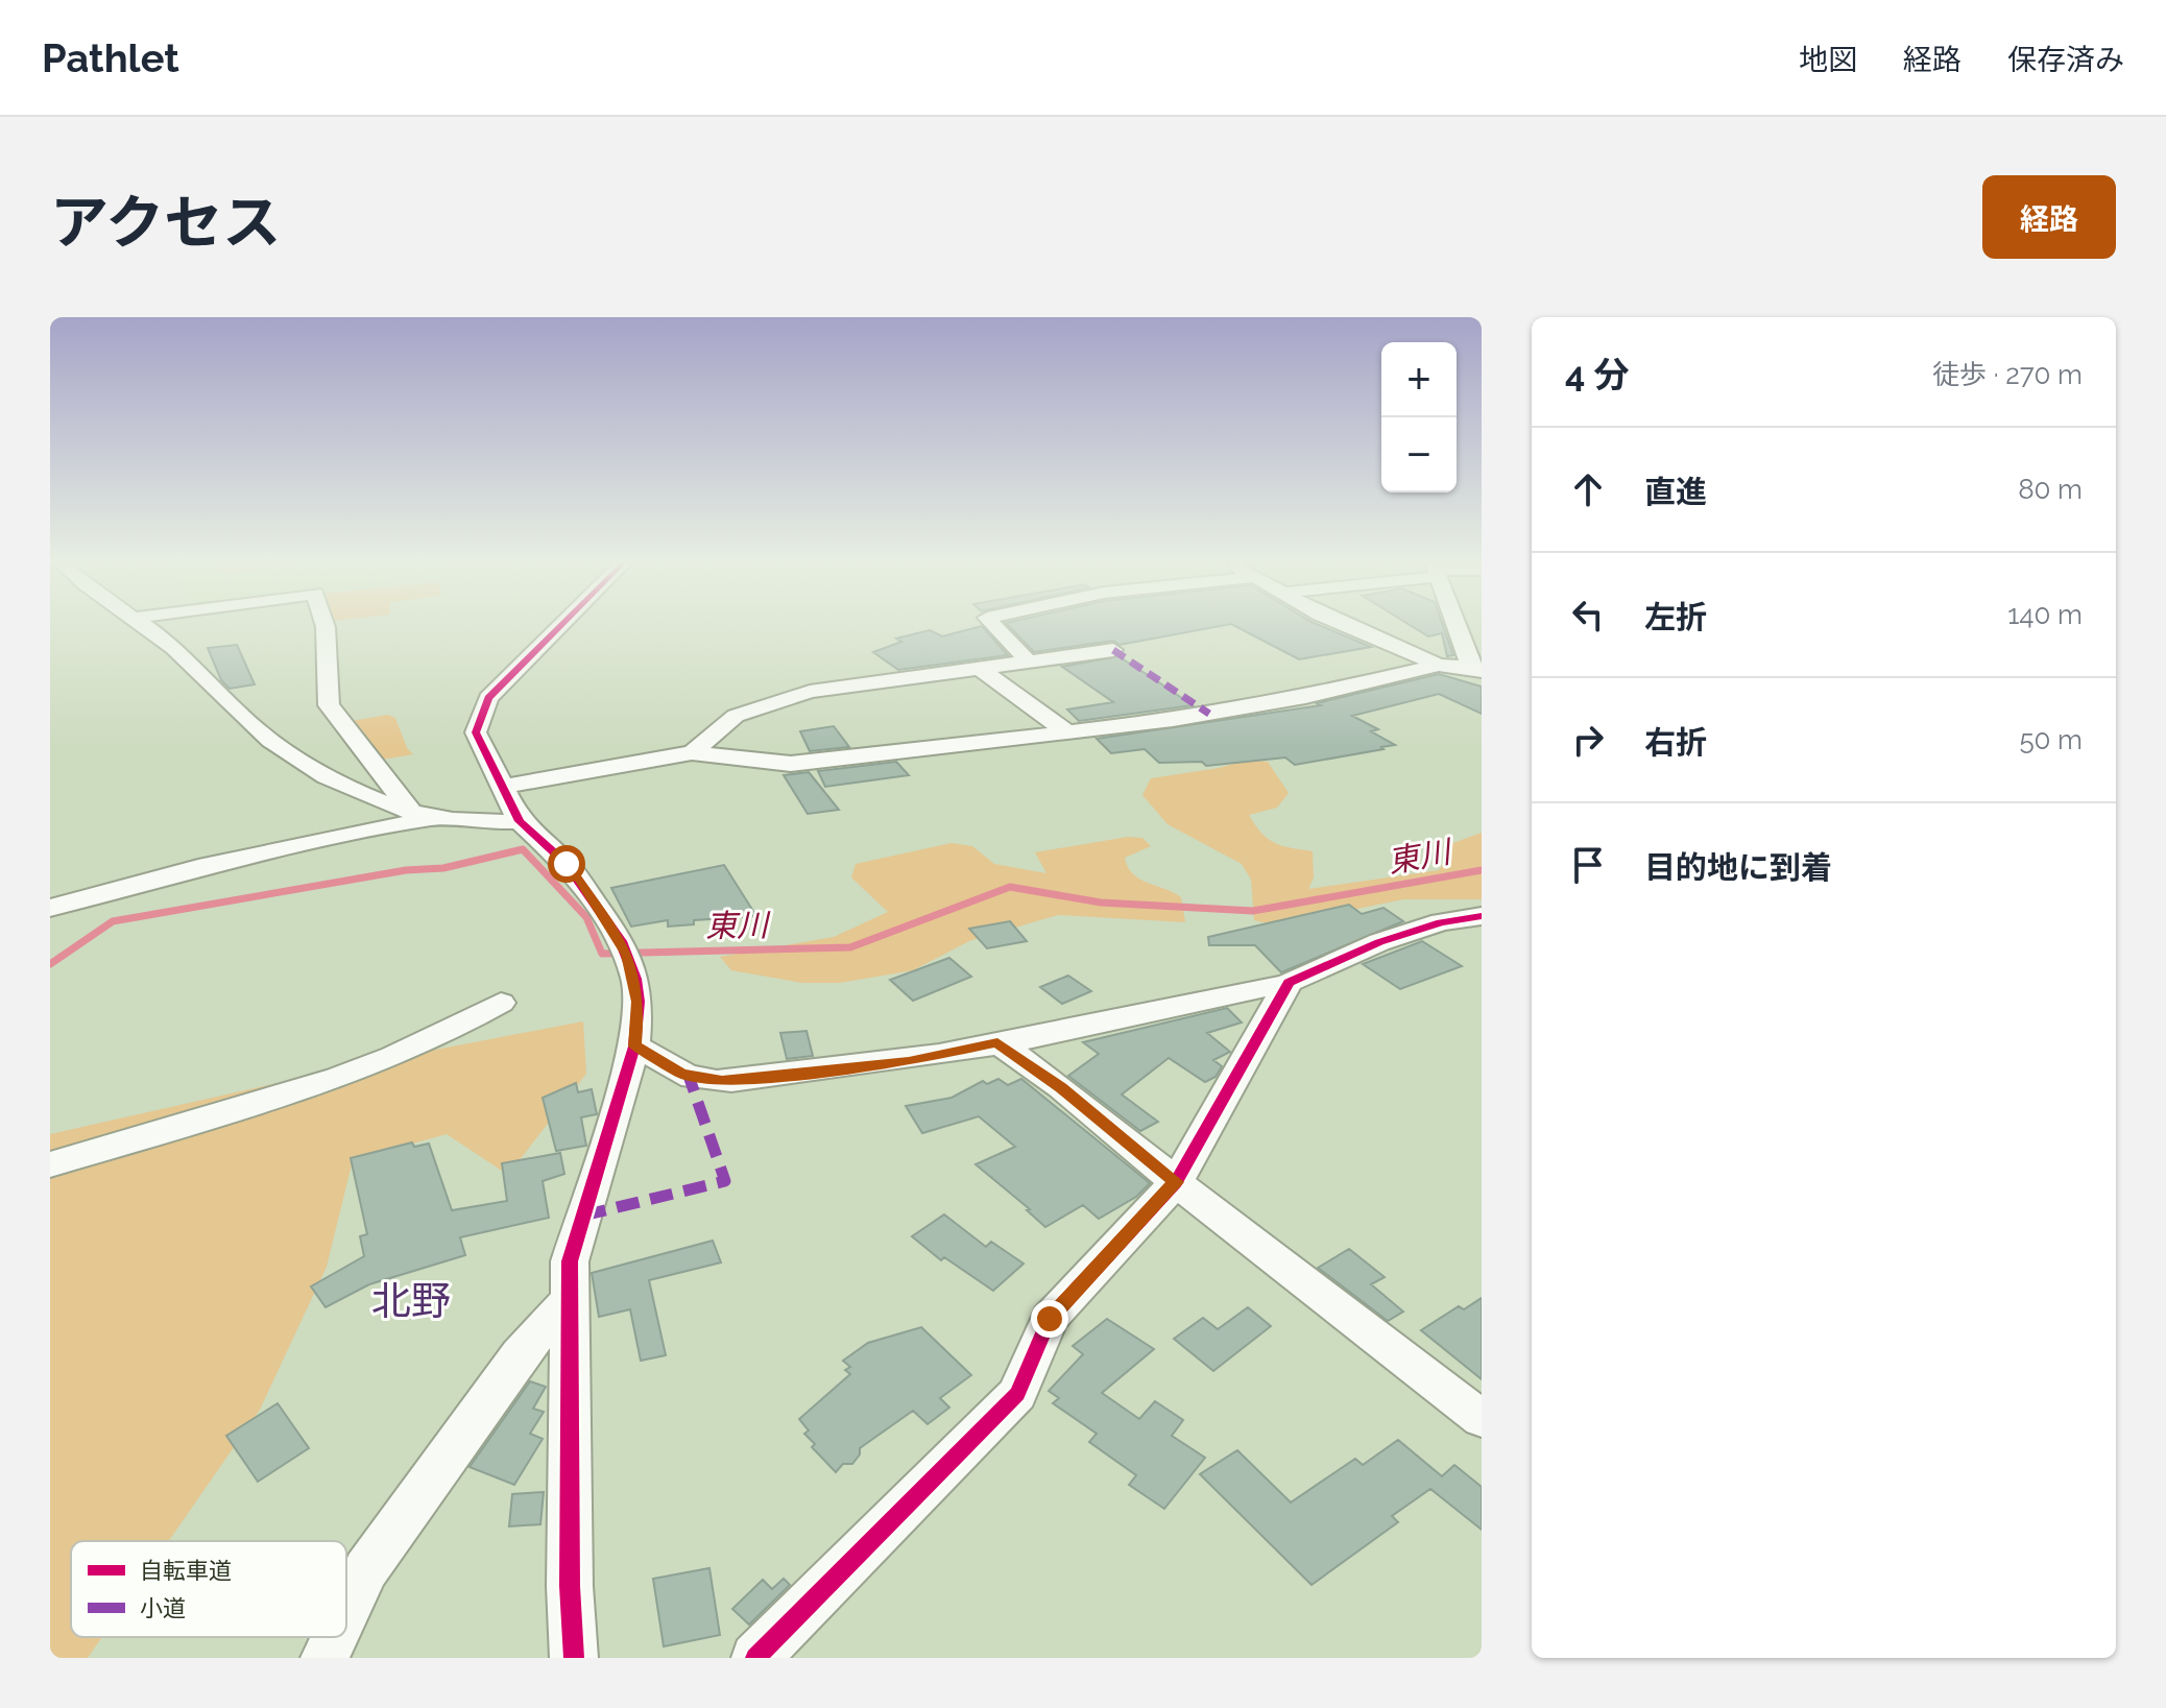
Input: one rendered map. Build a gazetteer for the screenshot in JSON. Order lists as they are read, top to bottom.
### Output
{
  "districts": ["北野"],
  "water": ["東川"],
  "legend": ["自転車道", "小道"],
  "page": {
    "header": "Pathlet",
    "nav": ["地図", "経路", "保存済み"],
    "title": "アクセス",
    "buttons": "経路",
    "heading": ["4 分", "徒歩 · 270 m"],
    "map_buttons": ["+", "−"],
    "list": [
      ["直進", "80 m"],
      ["左折", "140 m"],
      ["右折", "50 m"],
      "目的地に到着"
    ]
  }
}
